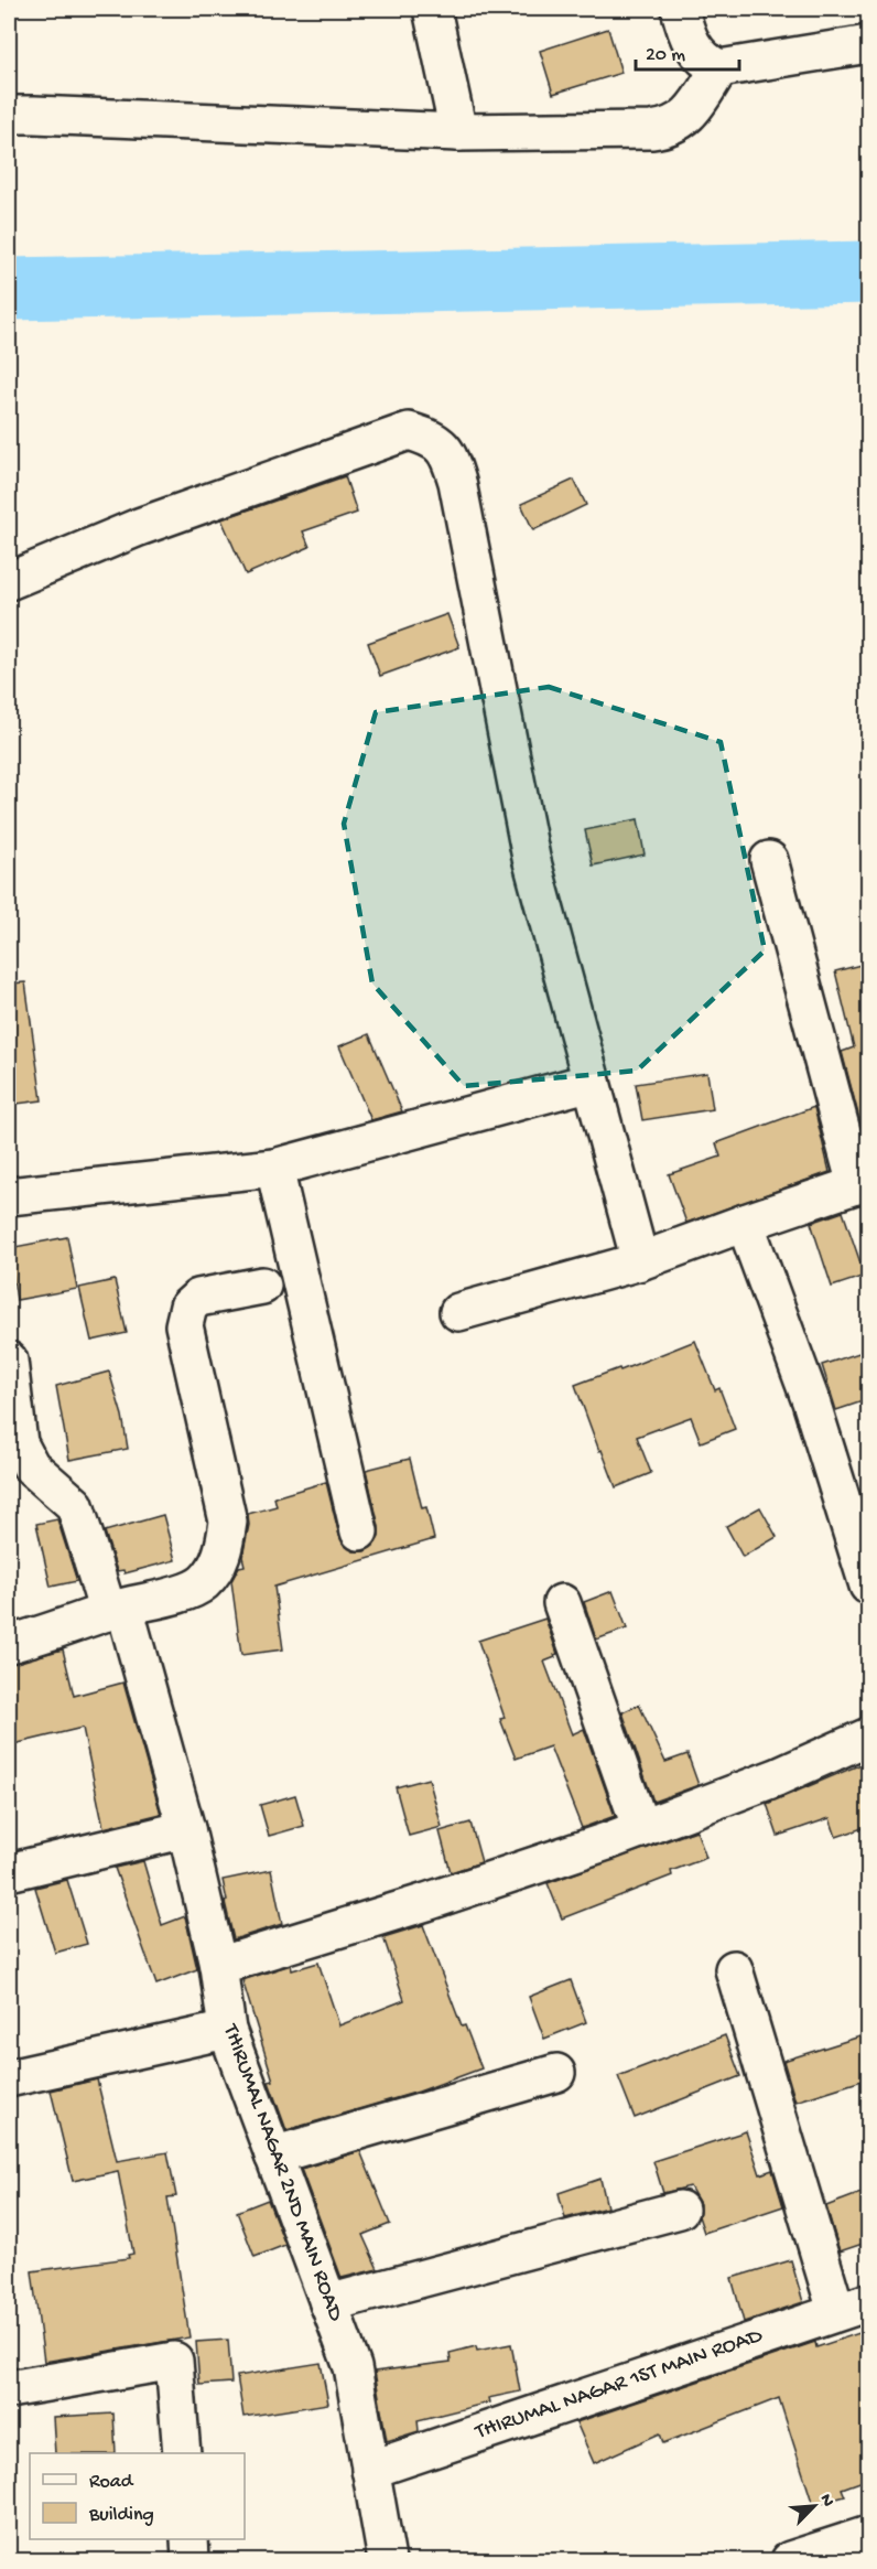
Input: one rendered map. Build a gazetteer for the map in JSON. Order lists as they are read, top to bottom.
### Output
{
  "streets": {
    "street": ["THIRUMAL NAGAR 2ND MAIN ROAD", "THIRUMAL NAGAR 1ST MAIN ROAD"]
  },
  "crossings": [
    ["THIRUMAL NAGAR 2ND MAIN ROAD", "THIRUMAL NAGAR 1ST MAIN ROAD"]
  ],
  "legend": ["Road", "Building"],
  "scale_bar": "20 m",
  "north": "top right"
}
